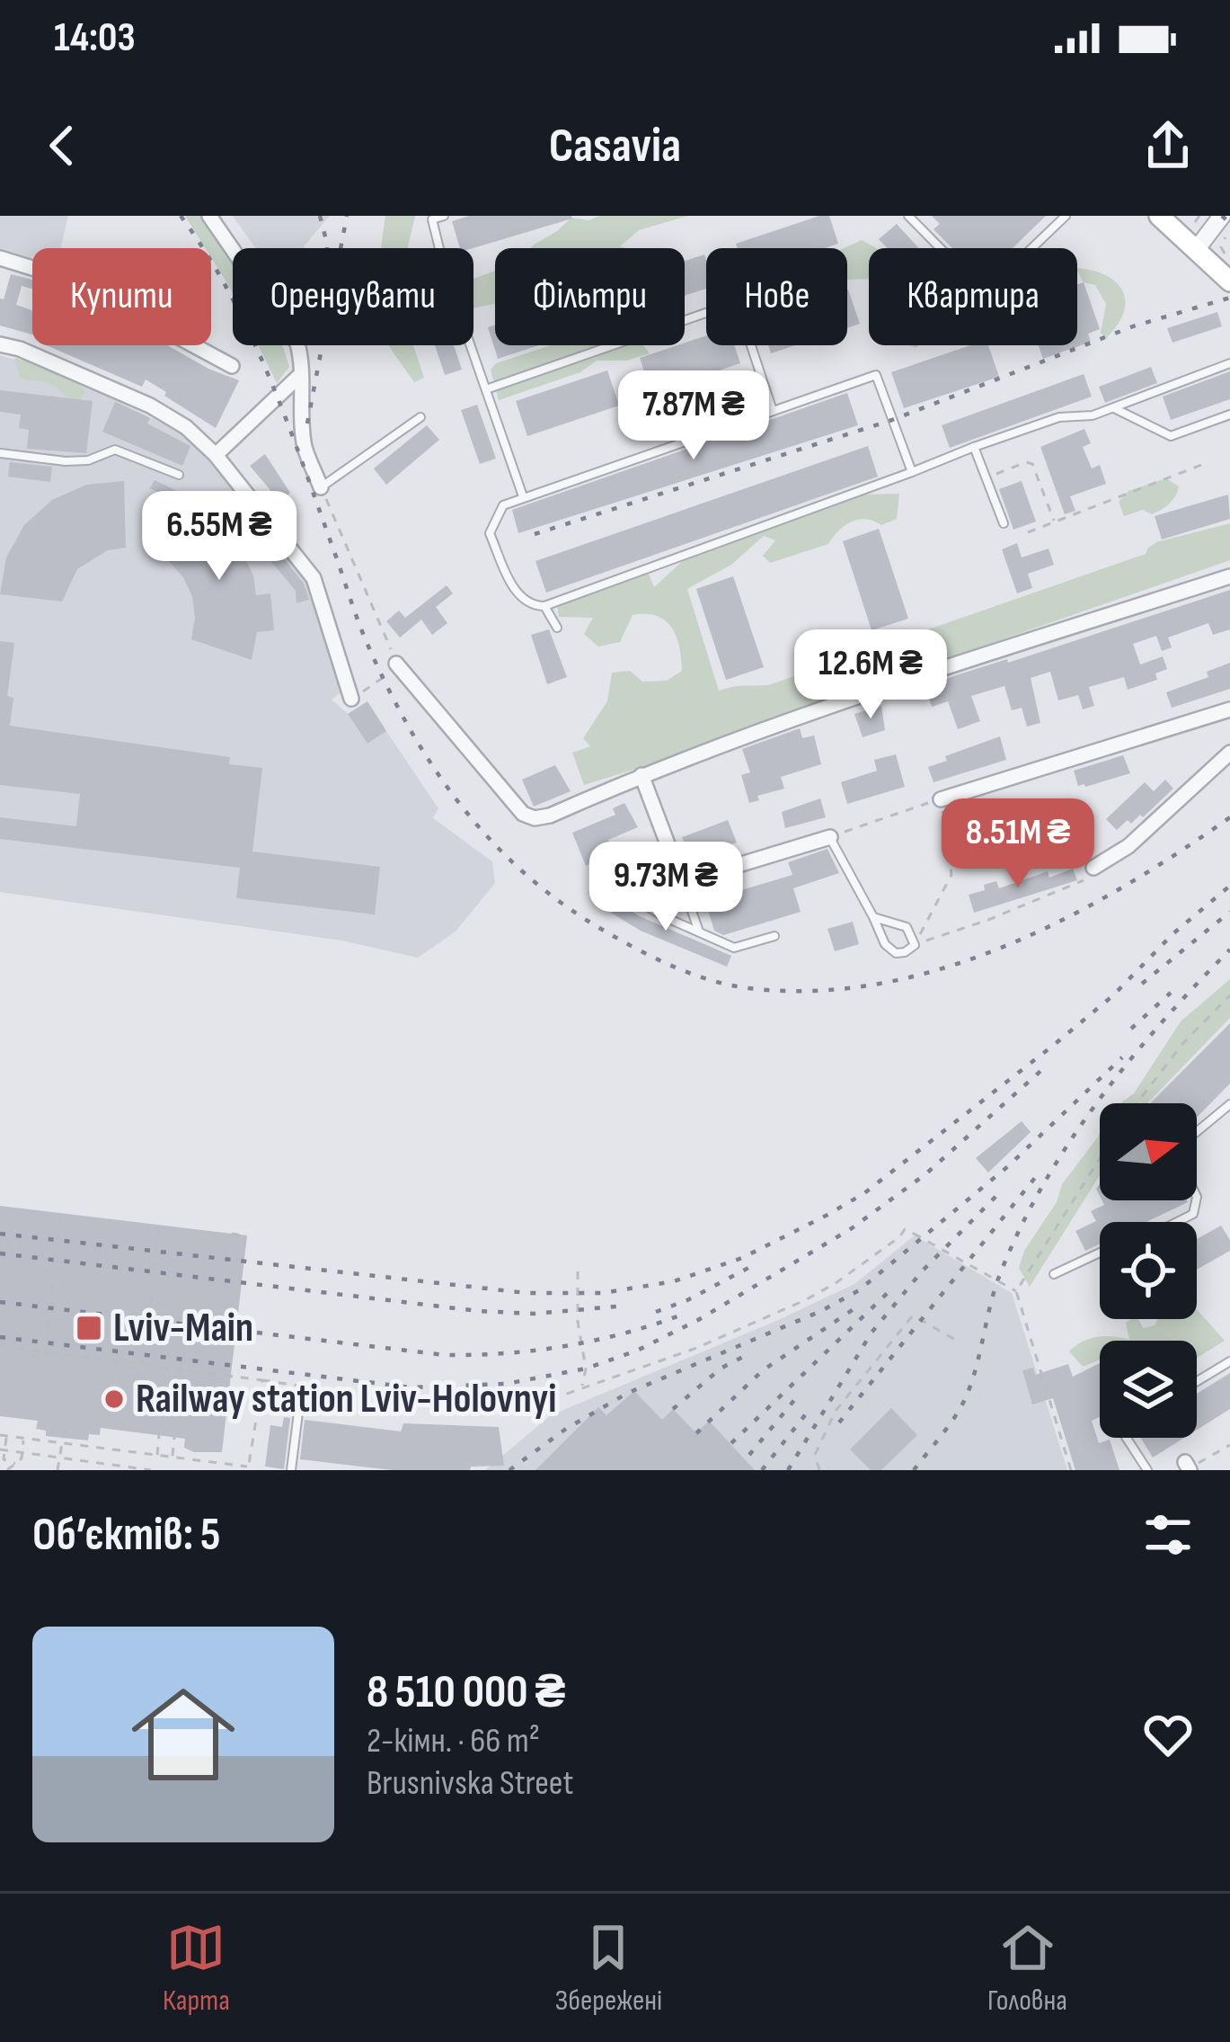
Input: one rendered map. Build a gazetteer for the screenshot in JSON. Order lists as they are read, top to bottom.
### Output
{
  "places": {
    "transit": ["Lviv-Main"],
    "other": ["Railway station Lviv-Holovnyi"]
  },
  "north": "right",
  "page": {
    "status": "14:03",
    "header": "Casavia",
    "chip": [
      "Купити",
      "Орендувати",
      "Фільтри",
      "Нове",
      "Квартира"
    ],
    "price": [
      "7.87M ₴",
      "6.55M ₴",
      "12.6M ₴",
      "8.51M ₴",
      "9.73M ₴"
    ],
    "heading": "Об’єктів: 5",
    "list": [
      {
        "name": "8 510 000 ₴",
        "note": "2-кімн. · 66 m² · Brusnivska Street"
      }
    ],
    "tabs": ["Карта", "Збережені", "Головна"]
  }
}
